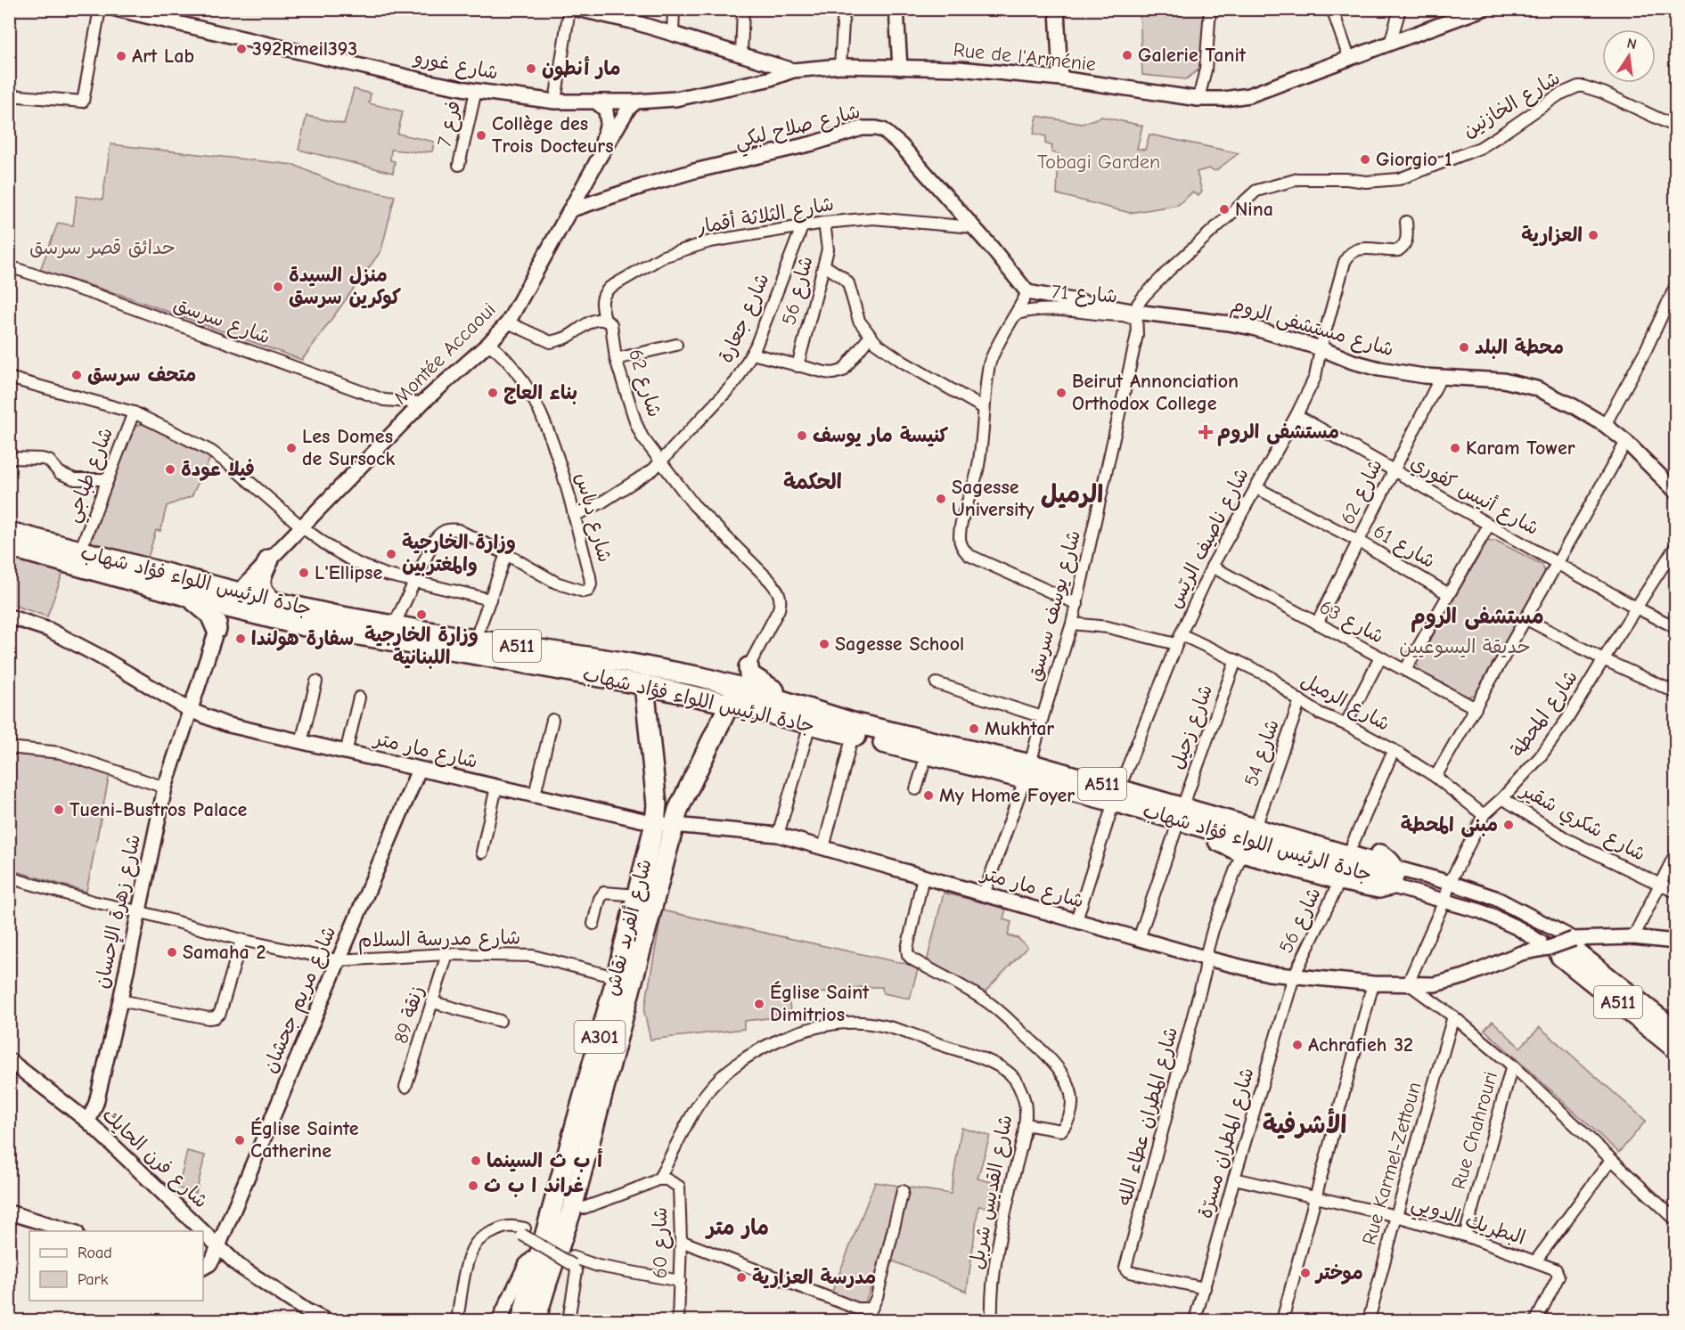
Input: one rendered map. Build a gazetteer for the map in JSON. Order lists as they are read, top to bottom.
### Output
{
  "streets": {
    "highway": [
      "جادة الرئيس اللواء فؤاد شهاب",
      "A511",
      "شارع ألفريد نقاش",
      "A301"
    ],
    "street": [
      "Rue de l'Arménie",
      "شارع غورو",
      "شارع الخازنين",
      "فرع 7",
      "شارع صلاح لبكي",
      "شارع الثلاثة أقمار",
      "شارع 56",
      "شارع 71",
      "شارع جعارة",
      "شارع سرسق",
      "شارع مستشفى الروم",
      "Montée Accaoui",
      "شارع 62",
      "شارع طباجي",
      "شارع أنيس كفوري",
      "شارع دباس",
      "شارع ناصيف الريّس",
      "شارع 61",
      "شارع يوسف سرسق",
      "شارع 63",
      "شارع الرميل",
      "شارع المحطة",
      "شارع زحيل",
      "شارع مار متر",
      "شارع 54",
      "شارع شكري شقير",
      "شارع زهرة الإحسان",
      "شارع مدرسة السلام",
      "شارع مريم جحشان",
      "زنقة 89",
      "شارع المطران عطاء الله",
      "Rue Chahrouri",
      "شارع المطران مسرّة",
      "شارع فرن الحايك",
      "Rue Karmel-Zettoun",
      "شارع القديس شربل",
      "البطريك الدويي",
      "شارع 60"
    ]
  },
  "crossings": [
    ["Rue de l'Arménie", "شارع غورو"],
    ["شارع غورو", "فرع 7"],
    ["شارع غورو", "Montée Accaoui"],
    ["شارع الخازنين", "شارع مستشفى الروم"],
    ["شارع الخازنين", "شارع يوسف سرسق"],
    ["شارع صلاح لبكي", "شارع الثلاثة أقمار"],
    ["شارع صلاح لبكي", "شارع مستشفى الروم"],
    ["شارع صلاح لبكي", "Montée Accaoui"],
    ["شارع الثلاثة أقمار", "شارع 56"],
    ["شارع الثلاثة أقمار", "شارع جعارة"],
    ["شارع الثلاثة أقمار", "شارع 62"],
    ["شارع 56", "شارع مار متر"],
    ["شارع 56", "شارع المطران مسرّة"],
    ["شارع 71", "شارع يوسف سرسق"],
    ["شارع جعارة", "شارع 62"],
    ["شارع جعارة", "شارع دباس"],
    ["شارع سرسق", "Montée Accaoui"],
    ["شارع مستشفى الروم", "شارع 62"],
    ["شارع مستشفى الروم", "شارع ناصيف الريّس"],
    ["شارع مستشفى الروم", "شارع يوسف سرسق"],
    ["Montée Accaoui", "شارع دباس"],
    ["Montée Accaoui", "جادة الرئيس اللواء فؤاد شهاب"],
    ["شارع 62", "شارع أنيس كفوري"],
    ["شارع 62", "شارع 61"],
    ["شارع 62", "جادة الرئيس اللواء فؤاد شهاب"],
    ["شارع 62", "شارع 63"],
    ["شارع 62", "A511"],
    ["شارع 62", "شارع ألفريد نقاش"],
    ["شارع طباجي", "جادة الرئيس اللواء فؤاد شهاب"],
    ["شارع أنيس كفوري", "شارع ناصيف الريّس"],
    ["شارع أنيس كفوري", "شارع المحطة"],
    ["شارع ناصيف الريّس", "شارع 61"],
    ["شارع ناصيف الريّس", "جادة الرئيس اللواء فؤاد شهاب"],
    ["شارع ناصيف الريّس", "شارع 63"],
    ["شارع ناصيف الريّس", "شارع الرميل"],
    ["شارع ناصيف الريّس", "شارع مار متر"],
    ["جادة الرئيس اللواء فؤاد شهاب", "شارع يوسف سرسق"],
    ["جادة الرئيس اللواء فؤاد شهاب", "A511"],
    ["جادة الرئيس اللواء فؤاد شهاب", "شارع زحيل"],
    ["جادة الرئيس اللواء فؤاد شهاب", "شارع ألفريد نقاش"],
    ["شارع يوسف سرسق", "شارع الرميل"],
    ["شارع يوسف سرسق", "شارع مار متر"],
    ["A511", "شارع مار متر"],
    ["A511", "شارع ألفريد نقاش"],
    ["شارع الرميل", "شارع المحطة"],
    ["شارع الرميل", "شارع زحيل"],
    ["شارع الرميل", "شارع 54"],
    ["شارع المحطة", "شارع مار متر"],
    ["شارع المحطة", "شارع شكري شقير"],
    ["شارع زحيل", "شارع مار متر"],
    ["شارع مار متر", "شارع زهرة الإحسان"],
    ["شارع مار متر", "شارع ألفريد نقاش"],
    ["شارع مار متر", "شارع مريم جحشان"],
    ["شارع مار متر", "شارع المطران عطاء الله"],
    ["شارع مار متر", "شارع المطران مسرّة"],
    ["شارع زهرة الإحسان", "شارع مدرسة السلام"],
    ["شارع زهرة الإحسان", "شارع فرن الحايك"],
    ["شارع ألفريد نقاش", "شارع مدرسة السلام"],
    ["شارع مدرسة السلام", "شارع مريم جحشان"],
    ["شارع مدرسة السلام", "زنقة 89"],
    ["شارع مريم جحشان", "شارع فرن الحايك"],
    ["شارع المطران عطاء الله", "شارع المطران مسرّة"],
    ["Rue Chahrouri", "البطريك الدويي"],
    ["شارع المطران مسرّة", "البطريك الدويي"],
    ["Rue Karmel-Zettoun", "البطريك الدويي"],
    ["شارع القديس شربل", "شارع 60"]
  ],
  "districts": [
    "الحكمة",
    "الرميل",
    "مستشفى الروم",
    "الأشرفية",
    "مار متر"
  ],
  "parks": ["Tobagi Garden", "حدائق قصر سرسق", "حديقة اليسوعيين"],
  "places": {
    "other": [
      "392Rmeil393",
      "Galerie Tanit",
      "Art Lab",
      "مار أنطون",
      "Collège des Trois Docteurs",
      "Giorgio 1",
      "Nina",
      "العزارية",
      "منزل السيدة كوكرين سرسق",
      "محطة البلد",
      "متحف سرسق",
      "بناء العاج",
      "Beirut Annonciation Orthodox College",
      "كنيسة مار يوسف",
      "Les Domes de Sursock",
      "Karam Tower",
      "فيلا عودة",
      "Sagesse University",
      "وزارة الخارجية والمغتربين",
      "L'Ellipse",
      "وزارة الخارجية اللبنانية",
      "سفارة هولندا",
      "Sagesse School",
      "Mukhtar",
      "My Home Foyer",
      "Tueni-Bustros Palace",
      "مبنى المحطة",
      "Samaha 2",
      "Église Saint Dimitrios",
      "Achrafieh 32",
      "Église Sainte Catherine",
      "أ ب ث السينما",
      "غراند ا ب ث",
      "موختر",
      "مدرسة العزارية"
    ],
    "health": ["مستشفى الروم"]
  },
  "legend": ["Road", "Park"],
  "north": "top"
}
